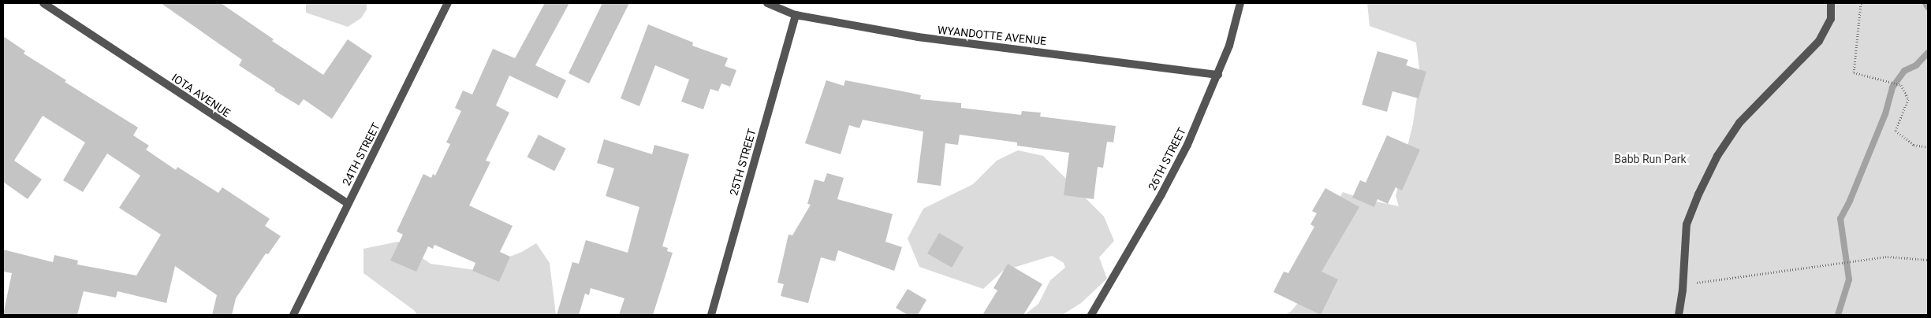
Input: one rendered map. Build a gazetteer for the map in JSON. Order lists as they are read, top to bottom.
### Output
{
  "streets": {
    "street": [
      "WYANDOTTE AVENUE",
      "IOTA AVENUE",
      "24TH STREET",
      "26TH STREET",
      "25TH STREET"
    ]
  },
  "crossings": [
    ["WYANDOTTE AVENUE", "26TH STREET"],
    ["WYANDOTTE AVENUE", "25TH STREET"],
    ["IOTA AVENUE", "24TH STREET"]
  ],
  "parks": ["Babb Run Park"]
}
